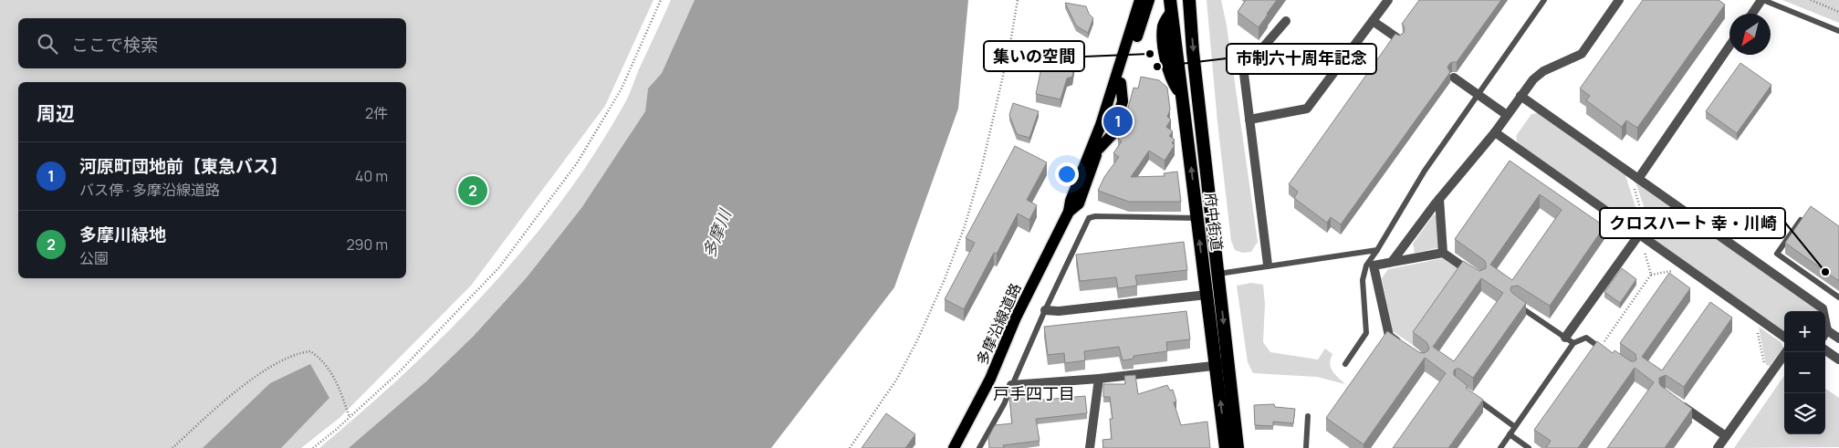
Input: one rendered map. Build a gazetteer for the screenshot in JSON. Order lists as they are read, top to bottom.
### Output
{
  "streets": {
    "highway": ["府中街道"],
    "main road": ["多摩沿線道路"]
  },
  "districts": ["戸手四丁目"],
  "water": ["多摩川"],
  "places": ["集いの空間", "市制六十周年記念", "クロスハート 幸・川崎"],
  "north": "bottom left",
  "page": {
    "search": "ここで検索",
    "heading": ["周辺", "2件"],
    "pins": ["1", "2"],
    "list": [
      {
        "mark": "1",
        "name": "河原町団地前【東急バス】",
        "note": "バス停 · 多摩沿線道路",
        "value": "40 m"
      },
      {
        "mark": "2",
        "name": "多摩川緑地",
        "note": "公園",
        "value": "290 m"
      }
    ],
    "map_buttons": ["+", "−"]
  }
}
